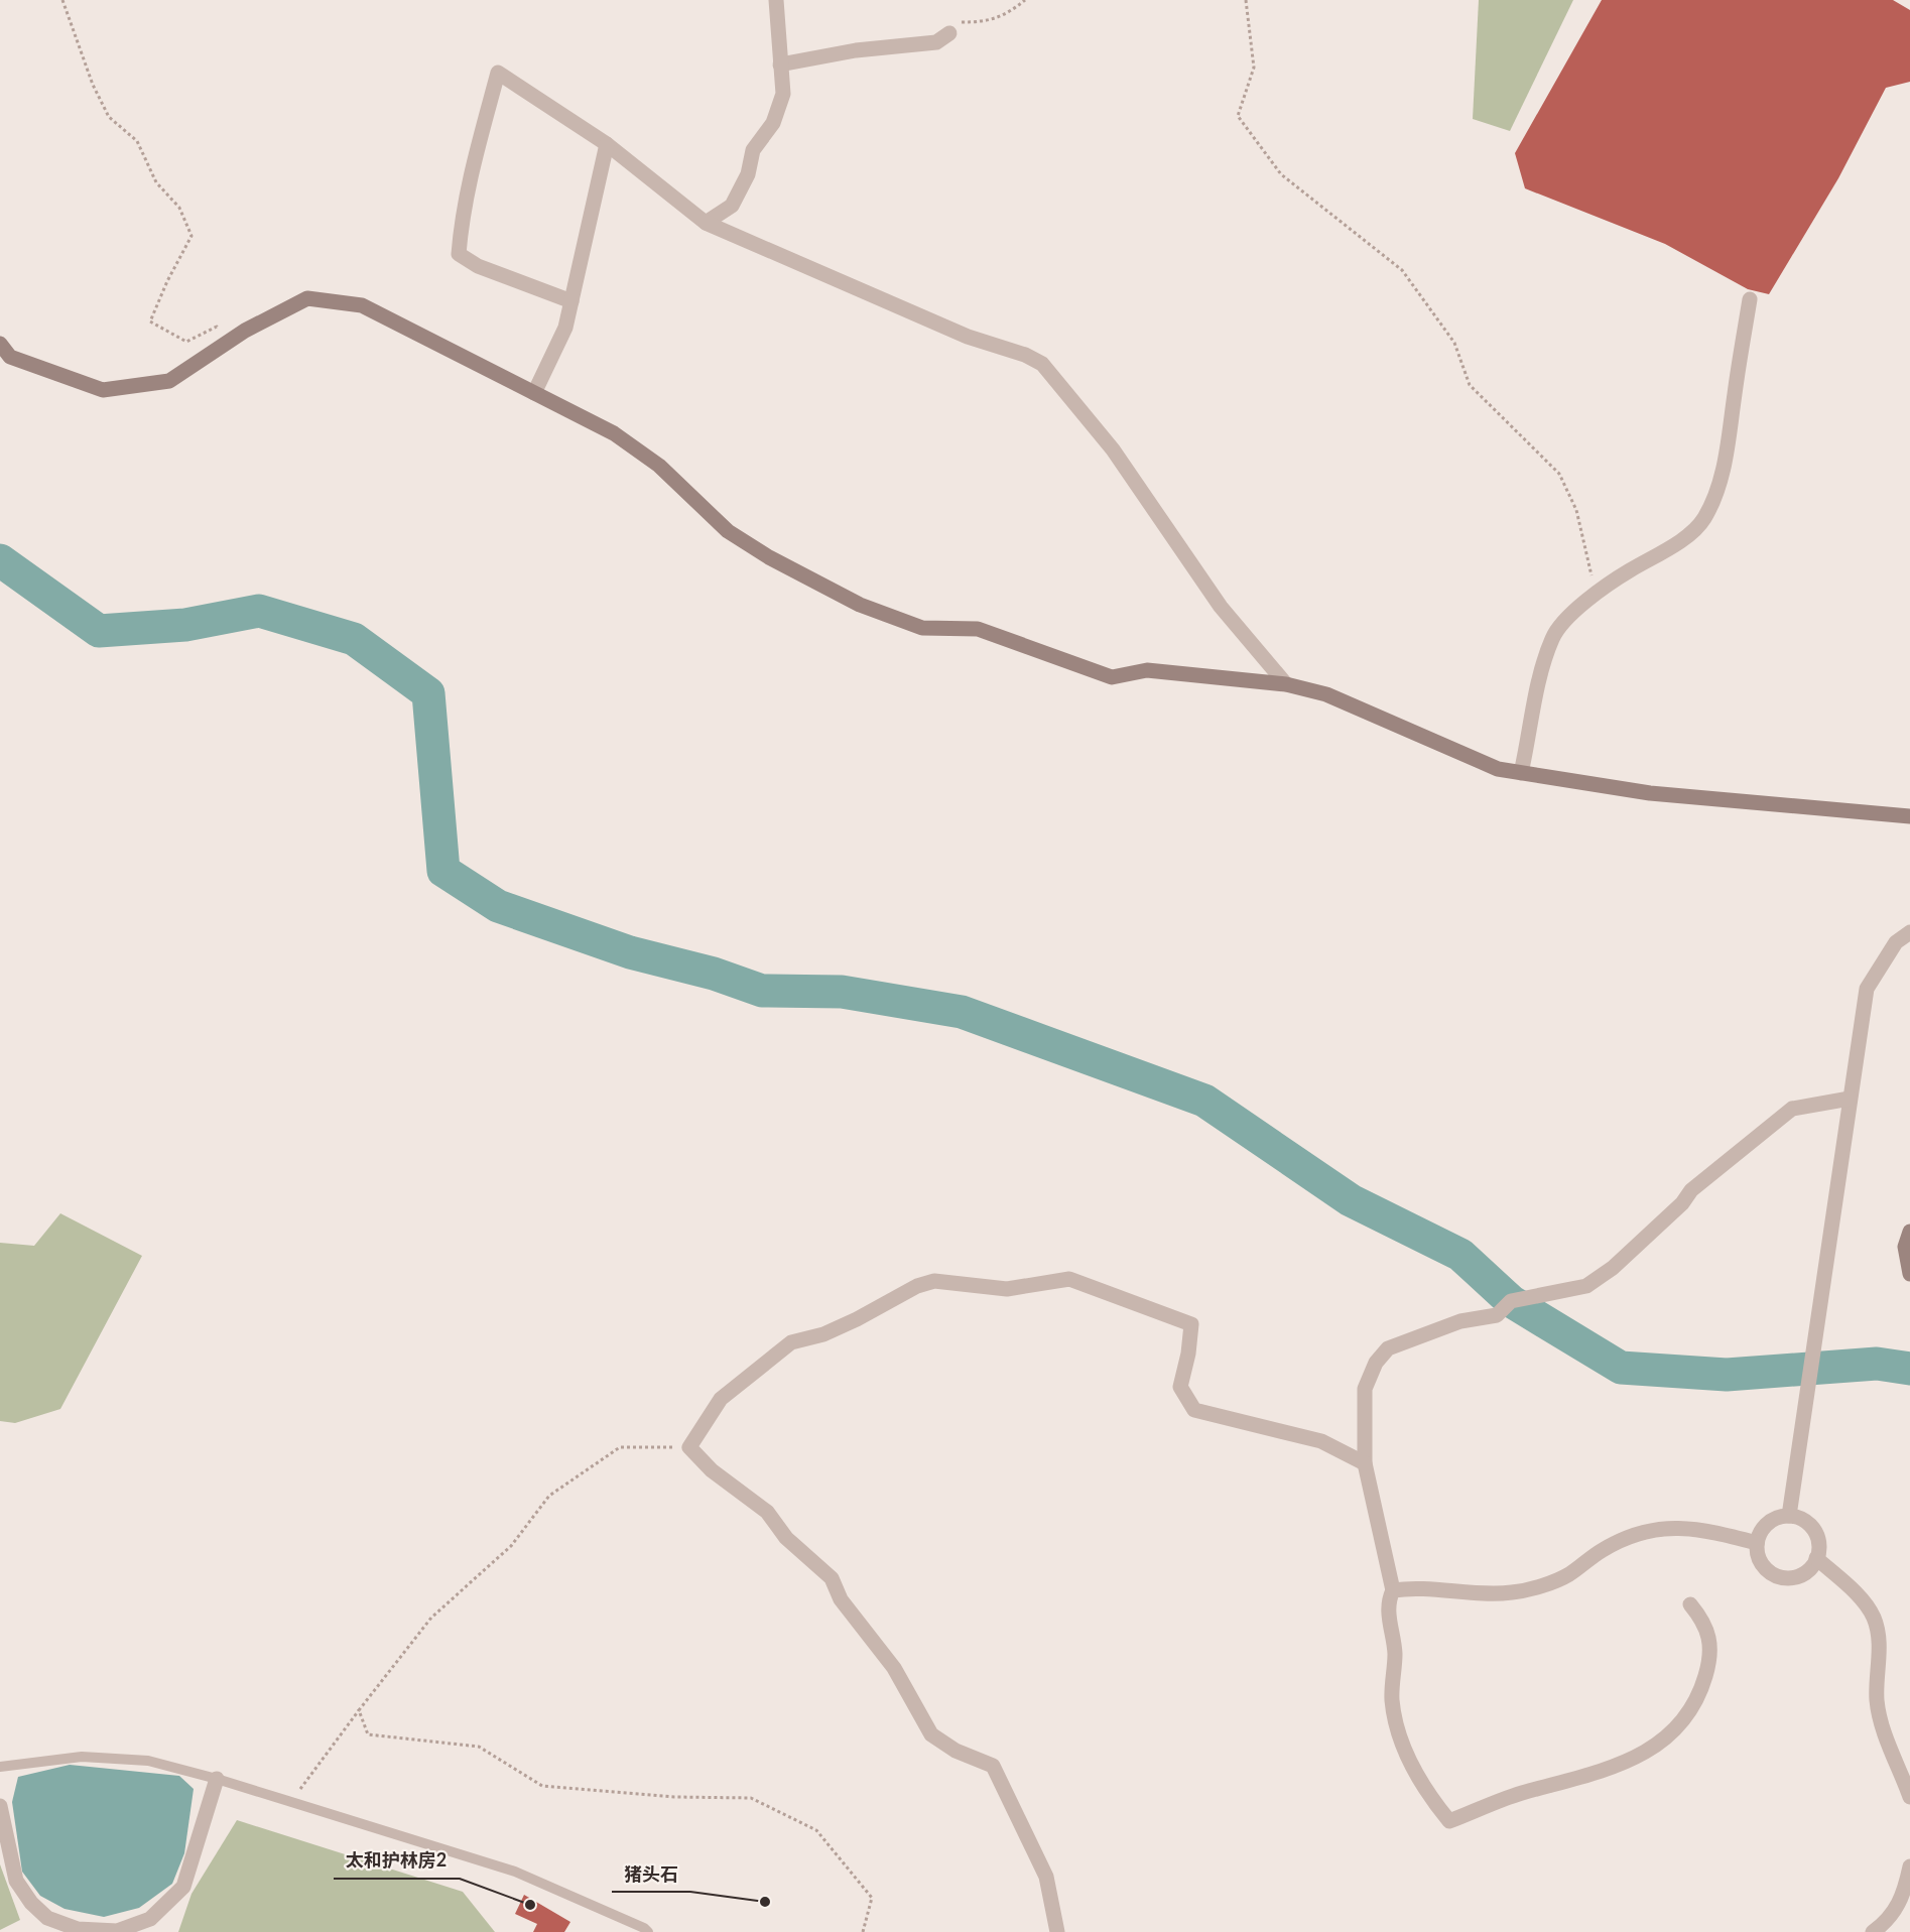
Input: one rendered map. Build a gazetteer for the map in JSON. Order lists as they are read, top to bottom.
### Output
{
  "places": ["猪头石", "太和护林房2"]
}
